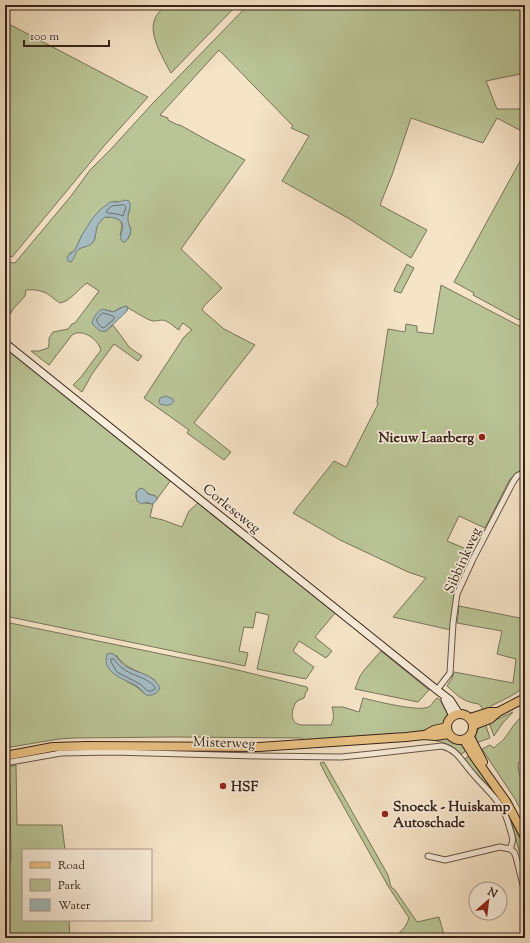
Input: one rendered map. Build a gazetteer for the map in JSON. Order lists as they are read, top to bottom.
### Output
{
  "streets": {
    "main road": ["Corleseweg", "Misterweg"],
    "street": ["Sibbinkweg"]
  },
  "crossings": [
    ["Corleseweg", "Sibbinkweg"],
    ["Corleseweg", "Misterweg"]
  ],
  "places": ["Nieuw Laarberg", "HSF", "Snoeck - Huiskamp Autoschade"],
  "legend": ["Road", "Park", "Water"],
  "scale_bar": "100 m",
  "north": "top right"
}
